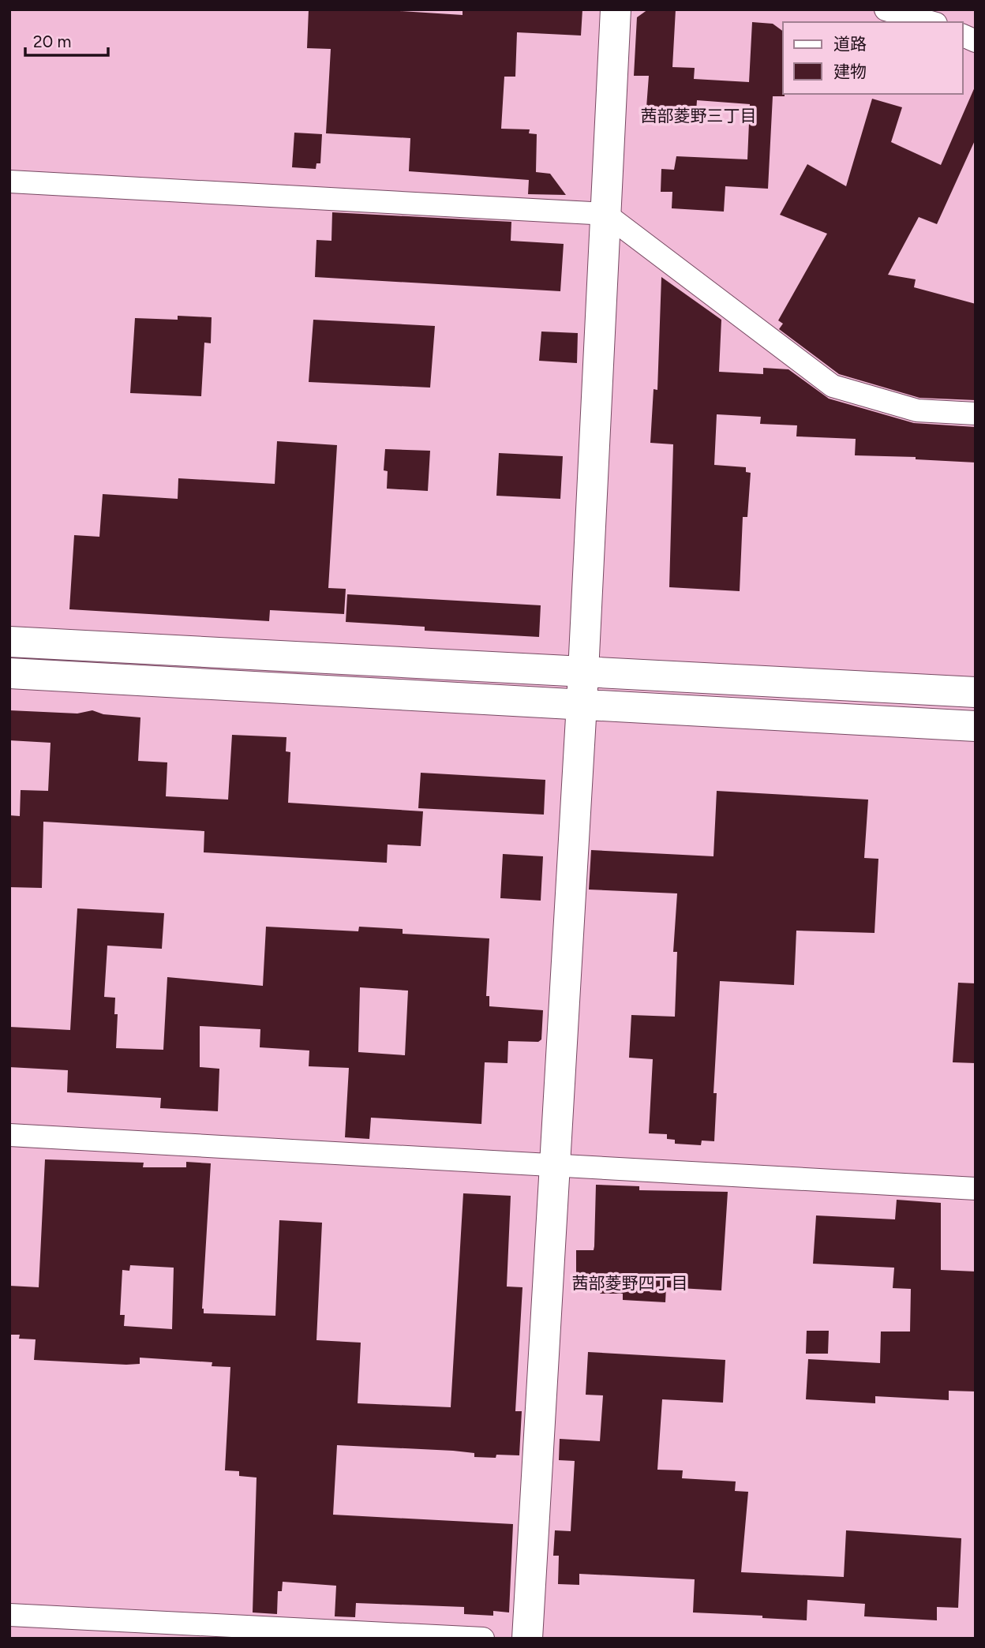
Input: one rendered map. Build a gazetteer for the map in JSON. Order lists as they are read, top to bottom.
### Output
{
  "districts": ["茜部菱野三丁目", "茜部菱野四丁目"],
  "legend": ["道路", "建物"],
  "scale_bar": "20 m"
}
